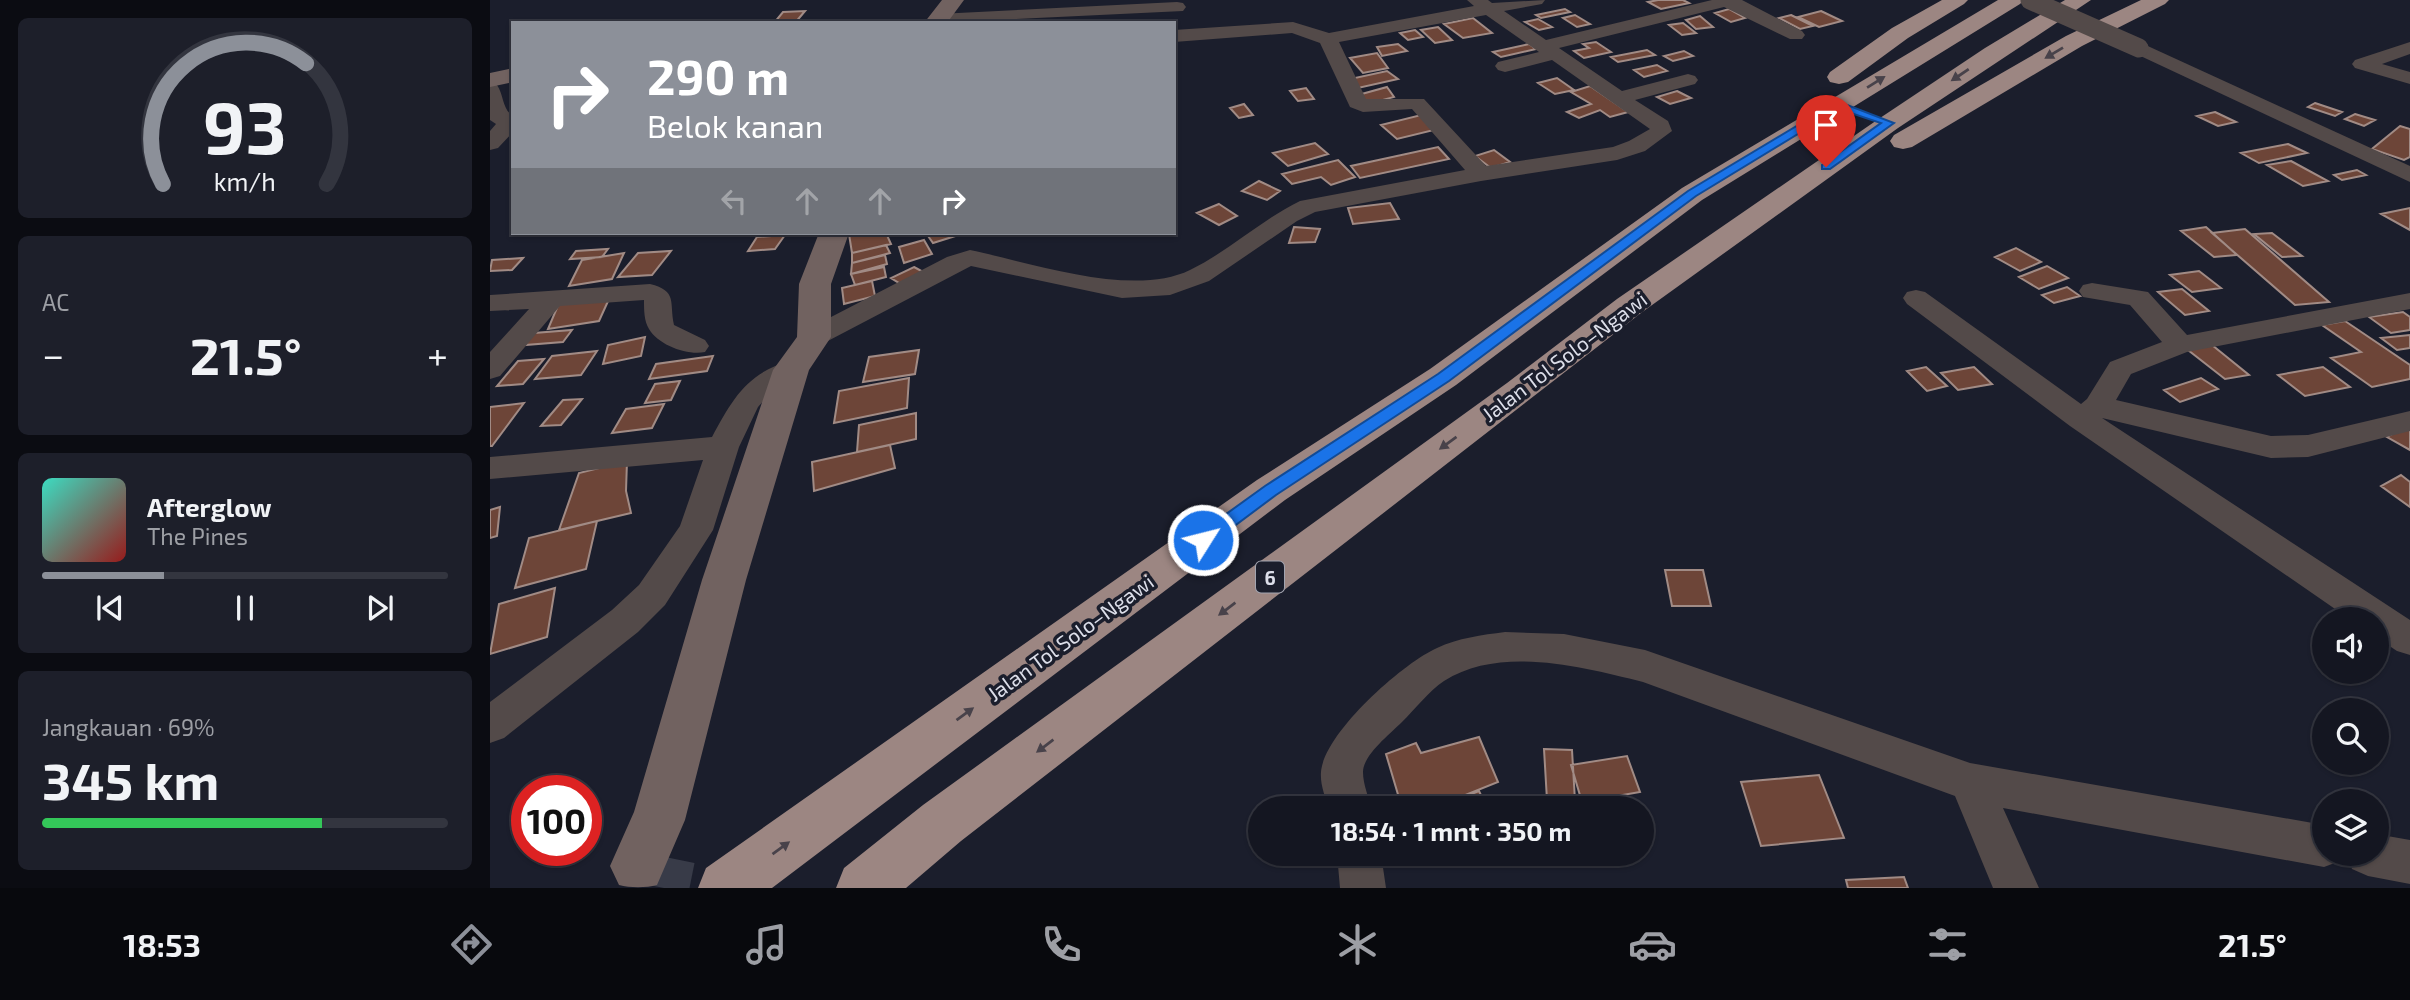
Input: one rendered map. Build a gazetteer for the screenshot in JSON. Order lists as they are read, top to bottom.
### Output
{
  "streets": {
    "highway": ["Jalan Tol Solo–Ngawi", "6"]
  },
  "page": {
    "turn": ["290 m", "Belok kanan"],
    "tile": [
      "AC",
      ["Jangkauan · 69%", "345 km"]
    ],
    "heat": ["−", "21.5°", "+"],
    "song": ["Afterglow", "The Pines"],
    "limit": "100",
    "trip": "18:54 · 1 mnt · 350 m",
    "tabs": ["18:53", "21.5°"],
    "gauge": ["93", "km/h"]
  }
}
